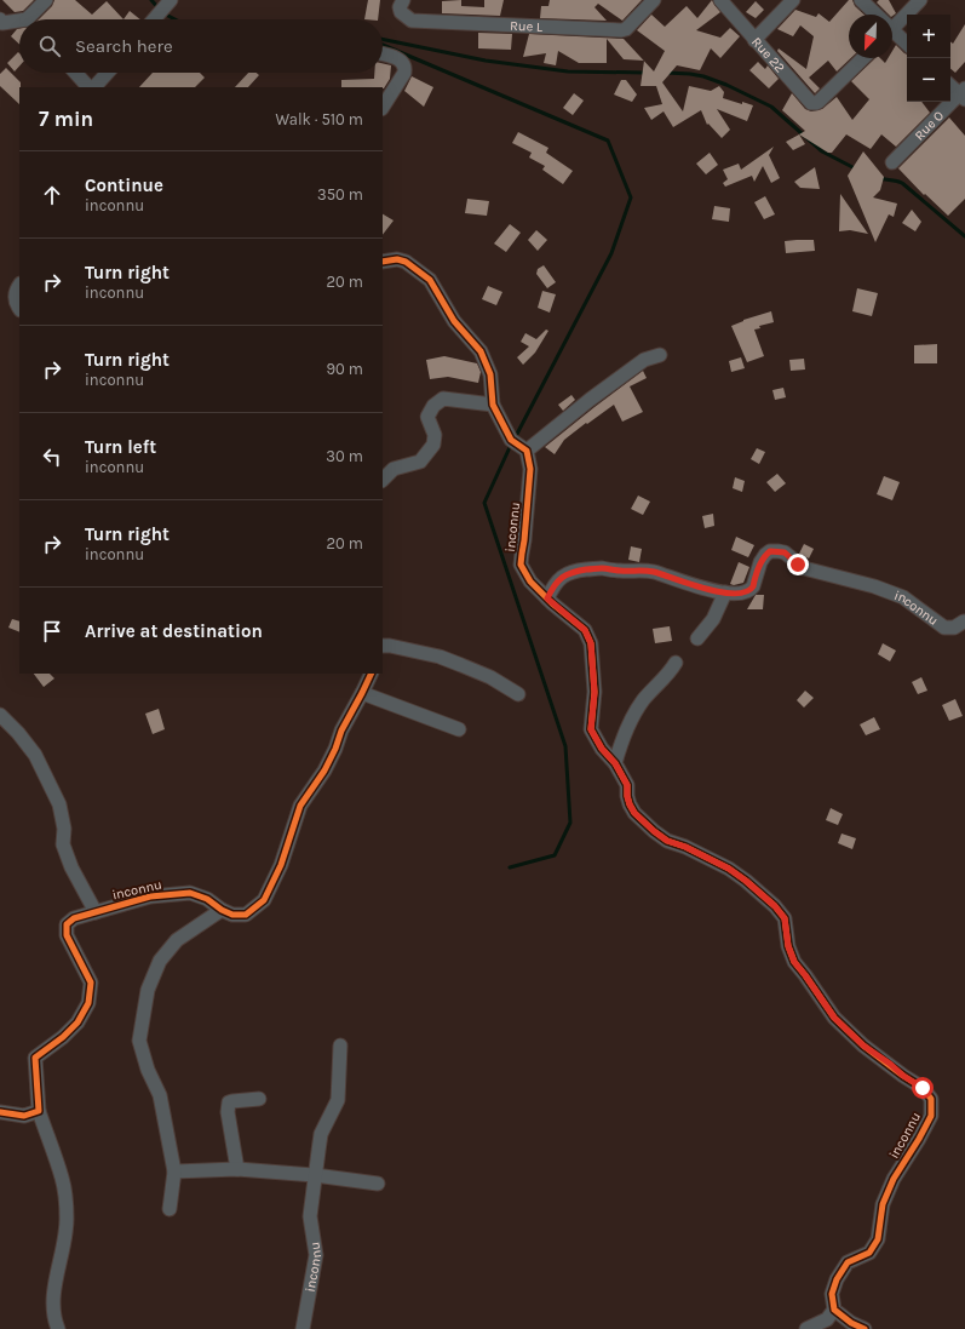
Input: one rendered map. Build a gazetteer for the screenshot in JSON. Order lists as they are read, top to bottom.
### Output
{
  "streets": {
    "street": [
      "Rue L",
      "Rue 22",
      "Rue O",
      "inconnu"
    ]
  },
  "north": "bottom left",
  "page": {
    "map_buttons": ["+", "−"],
    "search": "Search here",
    "heading": ["7 min", "Walk · 510 m"],
    "list": [
      ["Continue", "inconnu", "350 m"],
      ["Turn right", "inconnu", "20 m"],
      ["Turn right", "inconnu", "90 m"],
      ["Turn left", "inconnu", "30 m"],
      ["Turn right", "inconnu", "20 m"],
      "Arrive at destination"
    ]
  }
}
